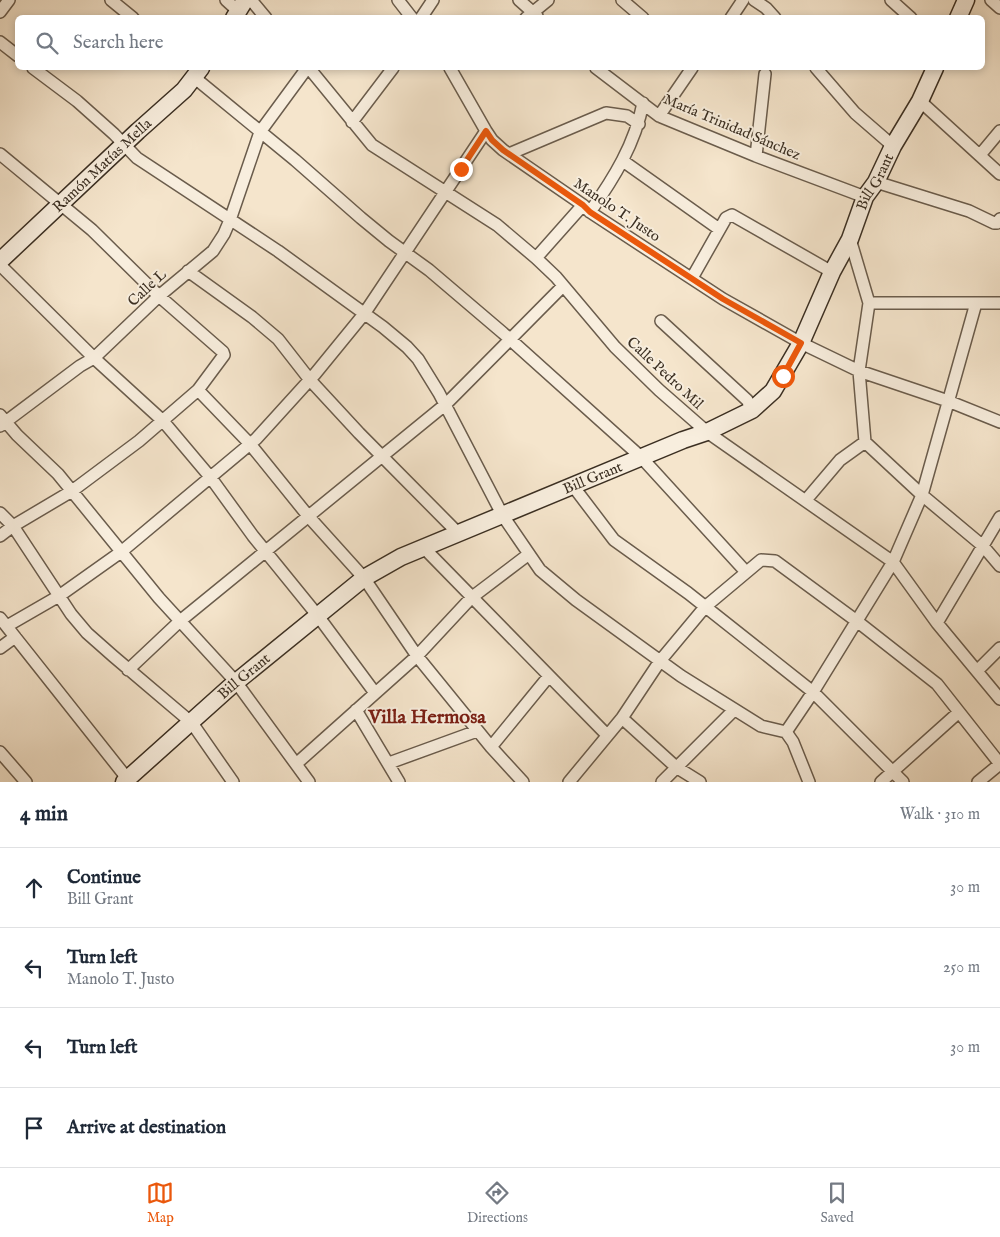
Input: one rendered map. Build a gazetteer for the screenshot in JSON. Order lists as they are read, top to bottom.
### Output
{
  "streets": {
    "street": [
      "María Trinidad Sánchez",
      "Ramón Matías Mella",
      "Bill Grant",
      "Manolo T. Justo",
      "Calle L",
      "Calle Pedro Mil"
    ]
  },
  "crossings": [
    ["María Trinidad Sánchez", "Bill Grant"],
    ["Bill Grant", "Manolo T. Justo"],
    ["Bill Grant", "Calle Pedro Mil"]
  ],
  "districts": ["Villa Hermosa"],
  "page": {
    "search": "Search here",
    "heading": ["4 min", "Walk · 310 m"],
    "list": [
      ["Continue", "Bill Grant", "30 m"],
      ["Turn left", "Manolo T. Justo", "250 m"],
      ["Turn left", "30 m"],
      "Arrive at destination"
    ],
    "nav": ["Map", "Directions", "Saved"]
  }
}
